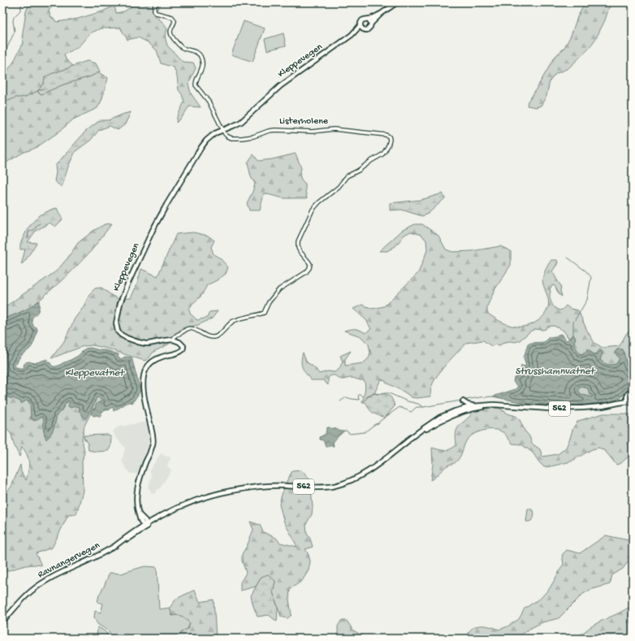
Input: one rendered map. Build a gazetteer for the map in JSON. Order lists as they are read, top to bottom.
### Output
{
  "streets": {
    "main road": ["Kleppevegen", "562", "Ravnangervegen"],
    "street": ["Listerholene"]
  },
  "crossings": [
    ["Kleppevegen", "Listerholene"],
    ["562", "Ravnangervegen"]
  ],
  "water": ["Strusshamnvatnet", "Kleppevatnet"]
}
